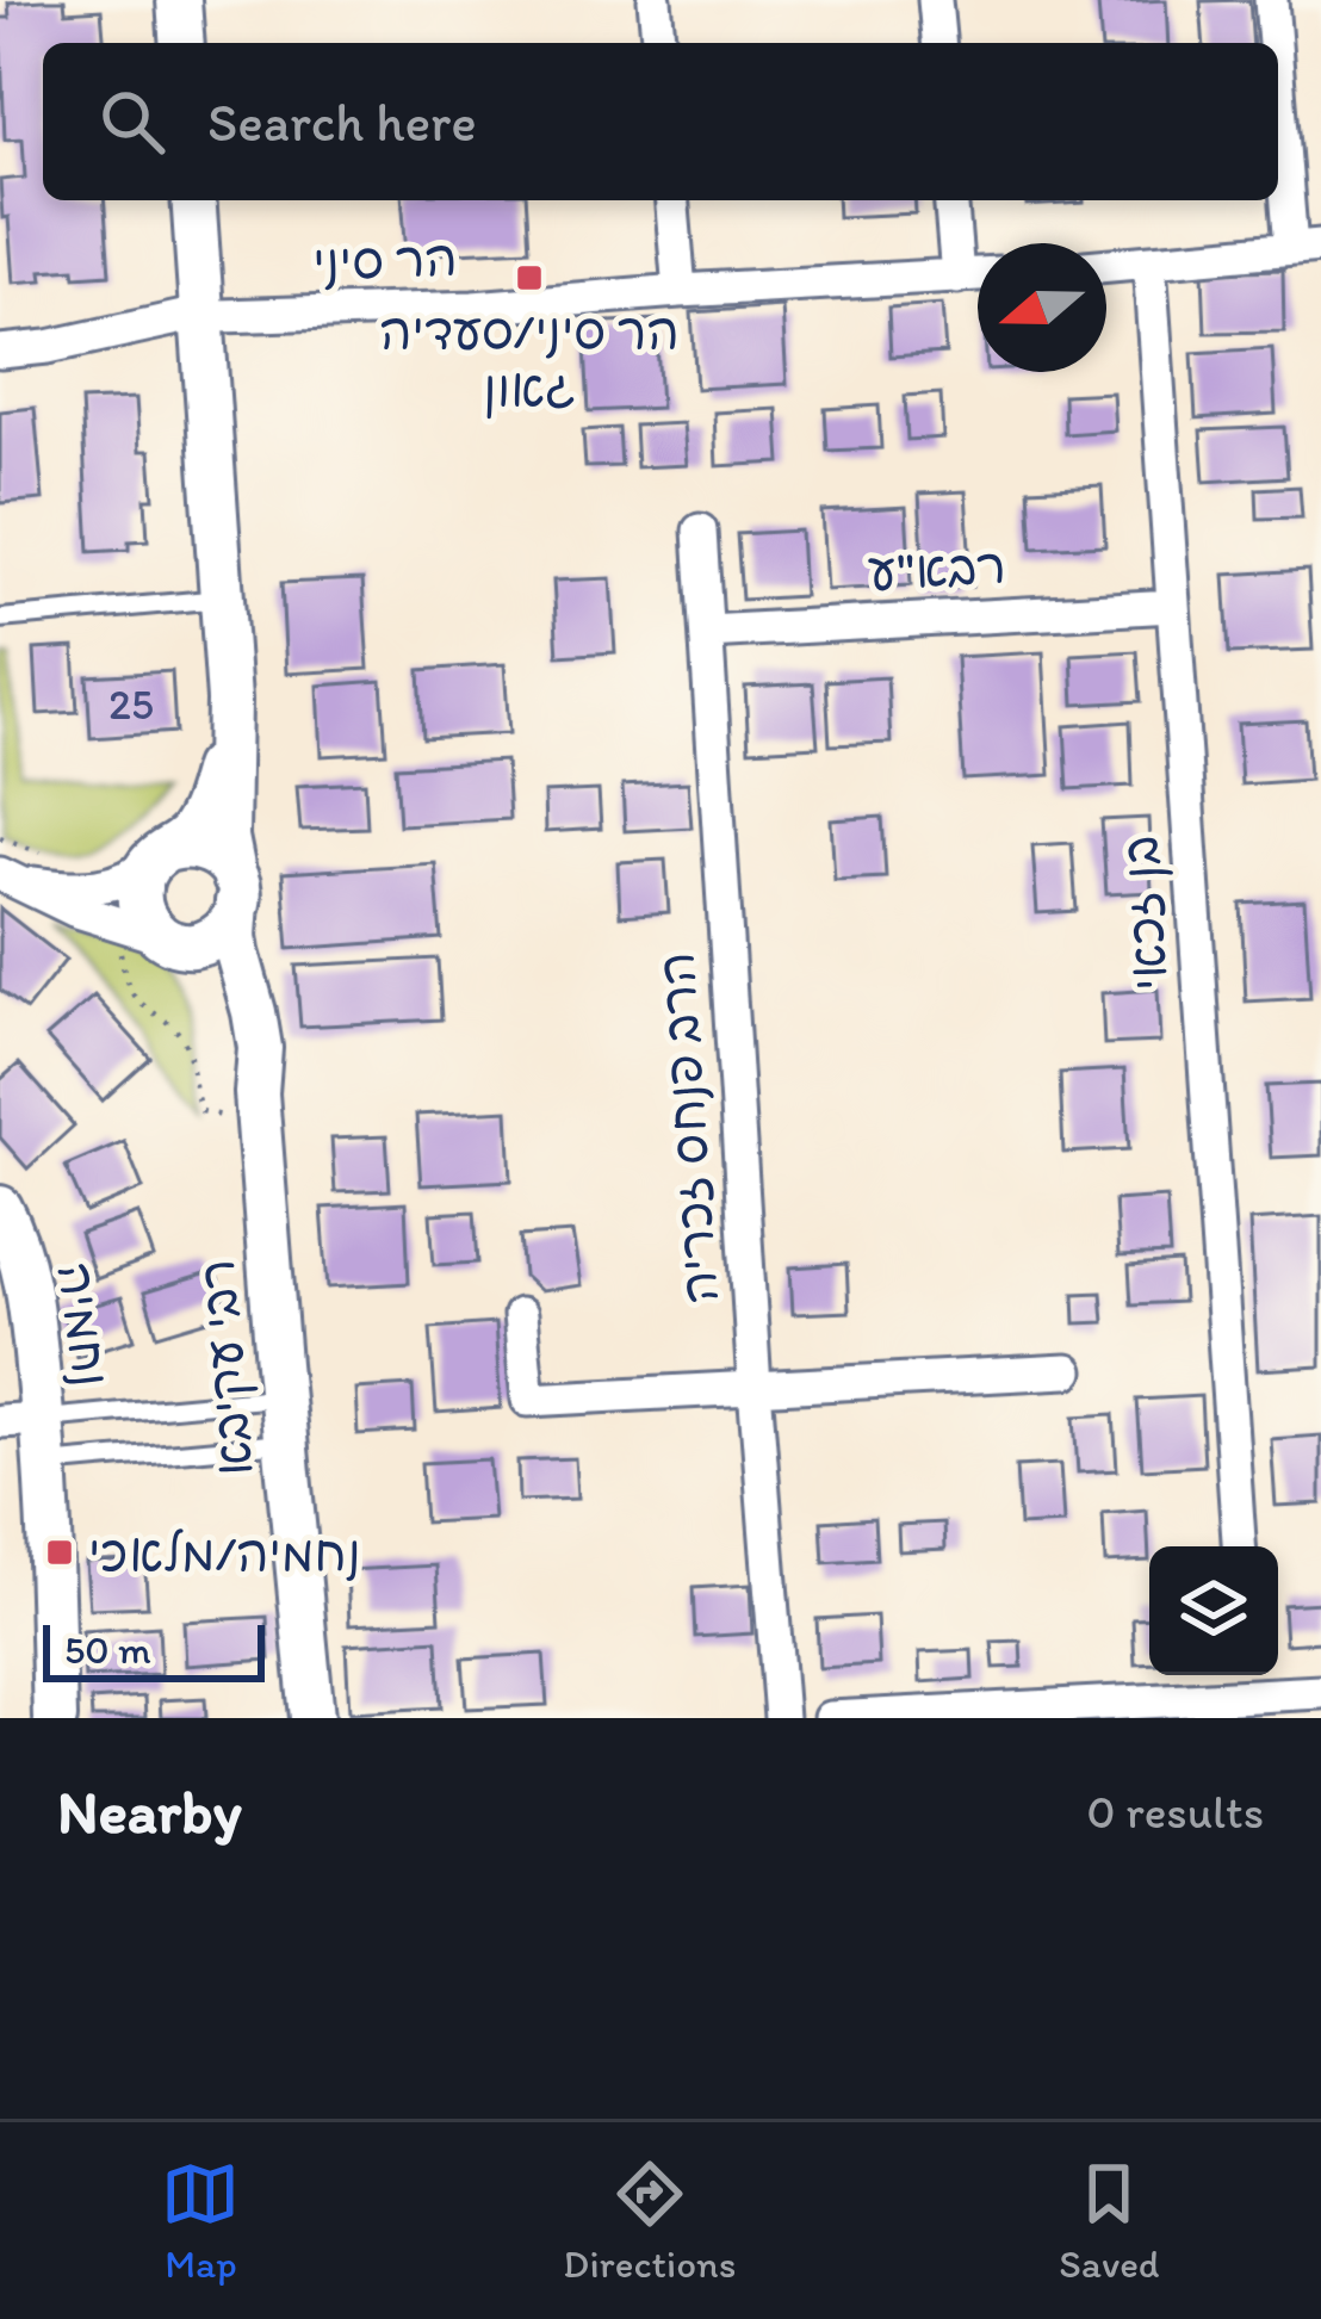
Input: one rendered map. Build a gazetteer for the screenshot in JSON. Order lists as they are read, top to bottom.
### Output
{
  "streets": {
    "street": [
      "הר סיני",
      "רבא\"ע",
      "בן זכאי",
      "הרב פנחס זכריה",
      "נחמיה",
      "רבי עקיבא"
    ]
  },
  "crossings": [
    ["הר סיני", "רבי עקיבא"],
    ["רבא\"ע", "בן זכאי"],
    ["רבא\"ע", "הרב פנחס זכריה"]
  ],
  "places": {
    "transit": ["הר סיני/סעדיה גאון", "נחמיה/מלאכי"]
  },
  "house_numbers": ["25"],
  "scale_bar": "50 m",
  "north": "left",
  "page": {
    "search": "Search here",
    "scale": "50 m",
    "heading": ["Nearby", "0 results"],
    "nav": ["Map", "Directions", "Saved"]
  }
}
